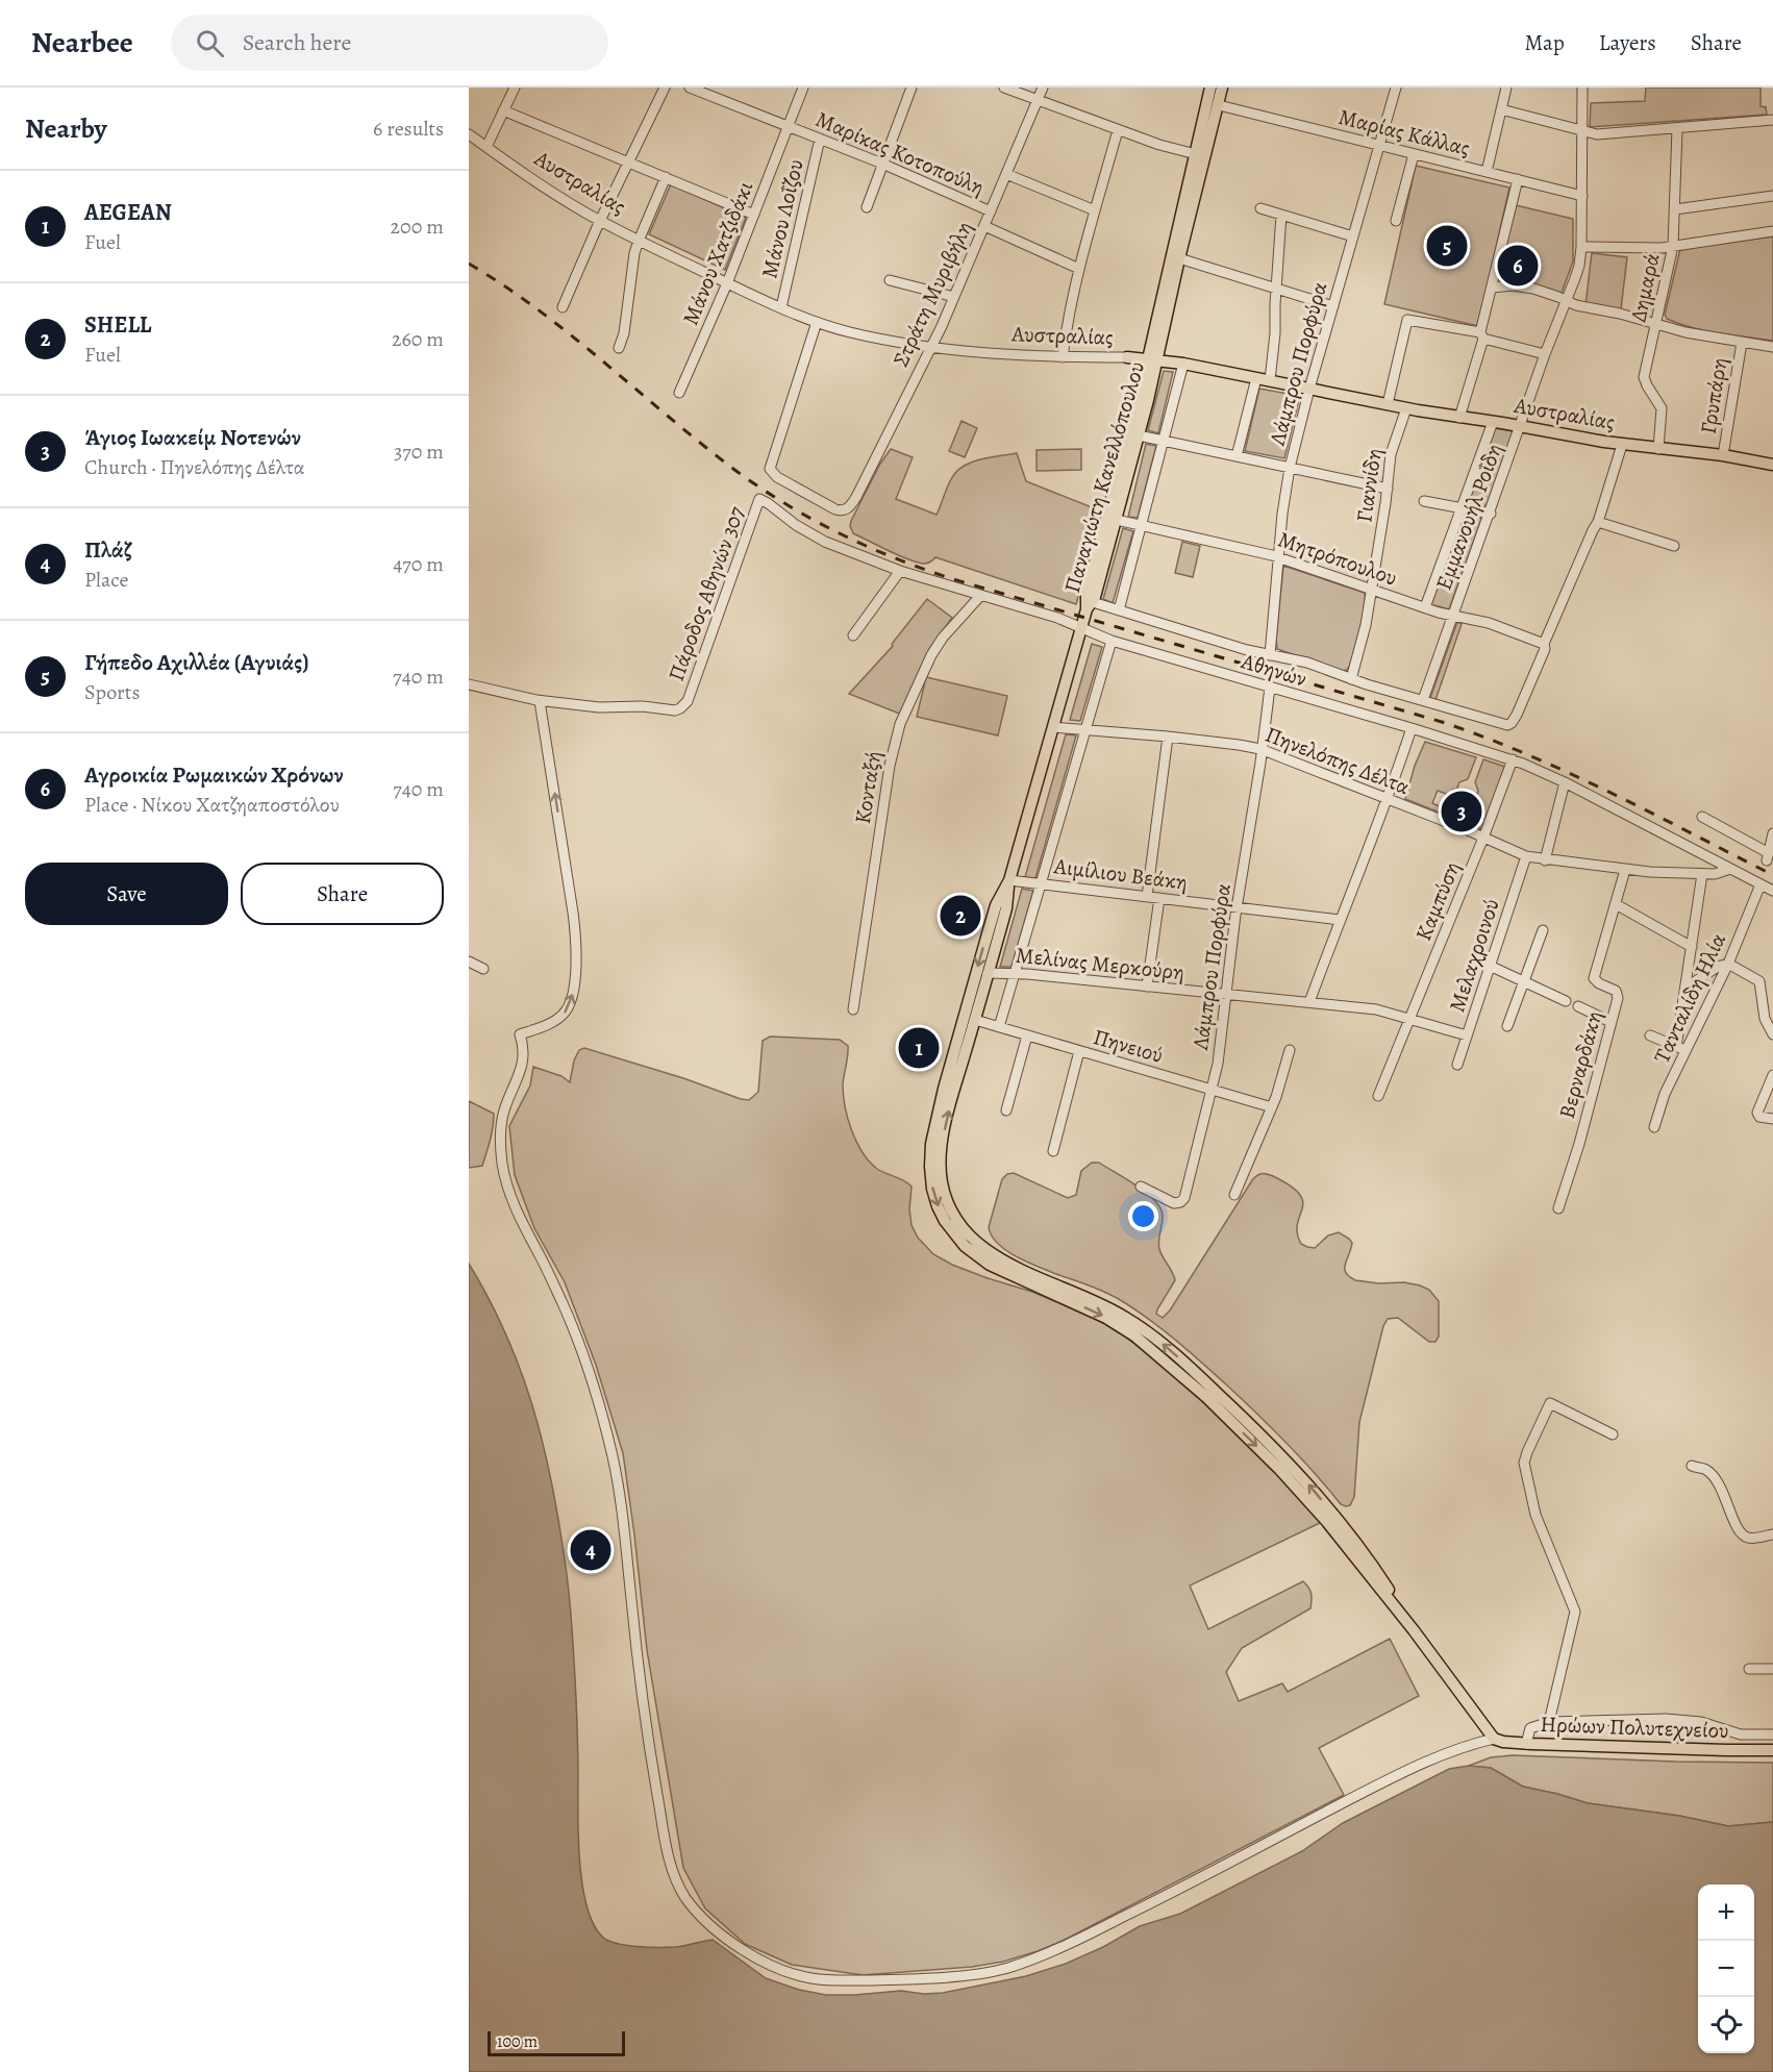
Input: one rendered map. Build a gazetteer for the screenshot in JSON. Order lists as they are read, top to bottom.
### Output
{
  "streets": {
    "main road": ["Αυστραλίας", "Παναγιώτη Κανελλόπουλου", "Ηρώων Πολυτεχνείου"],
    "street": [
      "Μαρίας Κάλλας",
      "Μαρίκας Κοτοπούλη",
      "Μάνου Λοΐζου",
      "Μάνου Χατζιδάκι",
      "Δημαρά",
      "Στράτη Μυριβήλη",
      "Λάμπρου Πορφύρα",
      "Γρυπάρη",
      "Γιαννίδη",
      "Εμμανουήλ Ροΐδη",
      "Μητρόπουλου",
      "Πάροδος Αθηνών 307",
      "Αθηνών",
      "Πηνελόπης Δέλτα",
      "Κονταξή",
      "Αιμίλιου Βεάκη",
      "Καμπύση",
      "Μελαχροινού",
      "Μελίνας Μερκούρη",
      "Τανταλίδη Ηλία",
      "Πηνειού",
      "Βερναρδάκη"
    ]
  },
  "crossings": [
    ["Μαρίας Κάλλας", "Λάμπρου Πορφύρα"],
    ["Μαρίας Κάλλας", "Παναγιώτη Κανελλόπουλου"],
    ["Μαρίας Κάλλας", "Εμμανουήλ Ροΐδη"],
    ["Μαρίκας Κοτοπούλη", "Μάνου Λοΐζου"],
    ["Μαρίκας Κοτοπούλη", "Μάνου Χατζιδάκι"],
    ["Μαρίκας Κοτοπούλη", "Στράτη Μυριβήλη"],
    ["Αυστραλίας", "Μάνου Λοΐζου"],
    ["Αυστραλίας", "Μάνου Χατζιδάκι"],
    ["Αυστραλίας", "Δημαρά"],
    ["Αυστραλίας", "Στράτη Μυριβήλη"],
    ["Αυστραλίας", "Λάμπρου Πορφύρα"],
    ["Αυστραλίας", "Γρυπάρη"],
    ["Αυστραλίας", "Παναγιώτη Κανελλόπουλου"],
    ["Αυστραλίας", "Γιαννίδη"],
    ["Αυστραλίας", "Εμμανουήλ Ροΐδη"],
    ["Λάμπρου Πορφύρα", "Μητρόπουλου"],
    ["Λάμπρου Πορφύρα", "Αθηνών"],
    ["Λάμπρου Πορφύρα", "Πηνελόπης Δέλτα"],
    ["Λάμπρου Πορφύρα", "Αιμίλιου Βεάκη"],
    ["Λάμπρου Πορφύρα", "Μελίνας Μερκούρη"],
    ["Λάμπρου Πορφύρα", "Πηνειού"],
    ["Παναγιώτη Κανελλόπουλου", "Μητρόπουλου"],
    ["Γιαννίδη", "Μητρόπουλου"],
    ["Εμμανουήλ Ροΐδη", "Μητρόπουλου"],
    ["Πάροδος Αθηνών 307", "Αθηνών"],
    ["Αθηνών", "Πηνελόπης Δέλτα"],
    ["Αθηνών", "Κονταξή"],
    ["Αθηνών", "Καμπύση"],
    ["Αθηνών", "Τανταλίδη Ηλία"],
    ["Πηνελόπης Δέλτα", "Καμπύση"],
    ["Πηνελόπης Δέλτα", "Μελαχροινού"],
    ["Πηνελόπης Δέλτα", "Βερναρδάκη"],
    ["Καμπύση", "Μελίνας Μερκούρη"],
    ["Μελαχροινού", "Μελίνας Μερκούρη"]
  ],
  "scale_bar": "100 m",
  "page": {
    "header": "Nearbee",
    "search": "Search here",
    "nav": ["Map", "Layers", "Share"],
    "heading": ["Nearby", "6 results"],
    "list": [
      {
        "mark": "1",
        "name": "AEGEAN",
        "note": "Fuel",
        "value": "200 m"
      },
      {
        "mark": "2",
        "name": "SHELL",
        "note": "Fuel",
        "value": "260 m"
      },
      {
        "mark": "3",
        "name": "Άγιος Ιωακείμ Νοτενών",
        "note": "Church · Πηνελόπης Δέλτα",
        "value": "370 m"
      },
      {
        "mark": "4",
        "name": "Πλάζ",
        "note": "Place",
        "value": "470 m"
      },
      {
        "mark": "5",
        "name": "Γήπεδο Αχιλλέα (Αγυιάς)",
        "note": "Sports",
        "value": "740 m"
      },
      {
        "mark": "6",
        "name": "Αγροικία Ρωμαικών Χρόνων",
        "note": "Place · Νίκου Χατζηαποστόλου",
        "value": "740 m"
      }
    ],
    "pins": [
      "5",
      "6",
      "3",
      "2",
      "1",
      "4"
    ],
    "buttons": ["Save", "Share"],
    "map_buttons": ["+", "−"],
    "scale": "100 m"
  }
}
